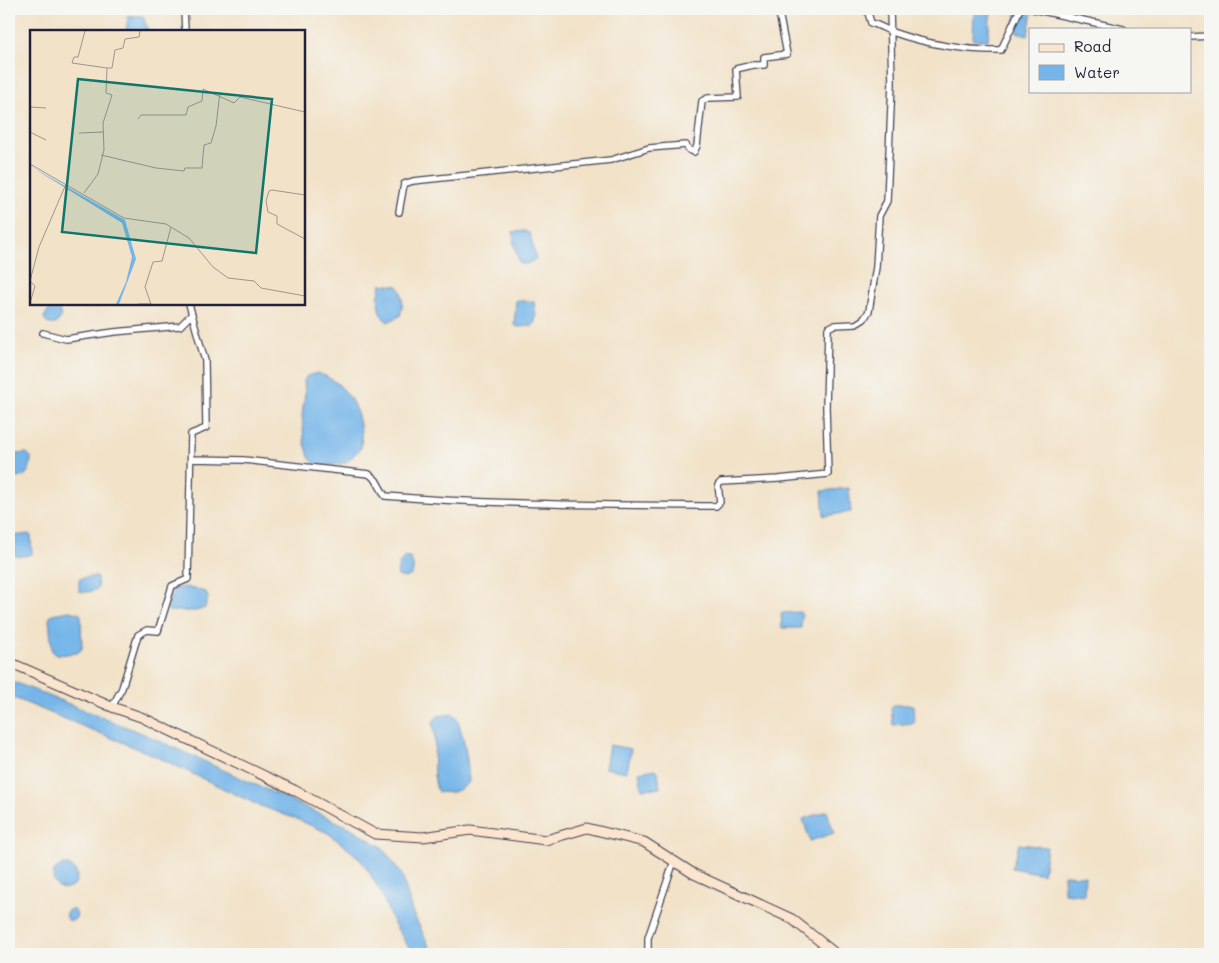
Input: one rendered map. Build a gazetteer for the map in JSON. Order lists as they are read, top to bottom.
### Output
{
  "legend": ["Road", "Water"]
}
